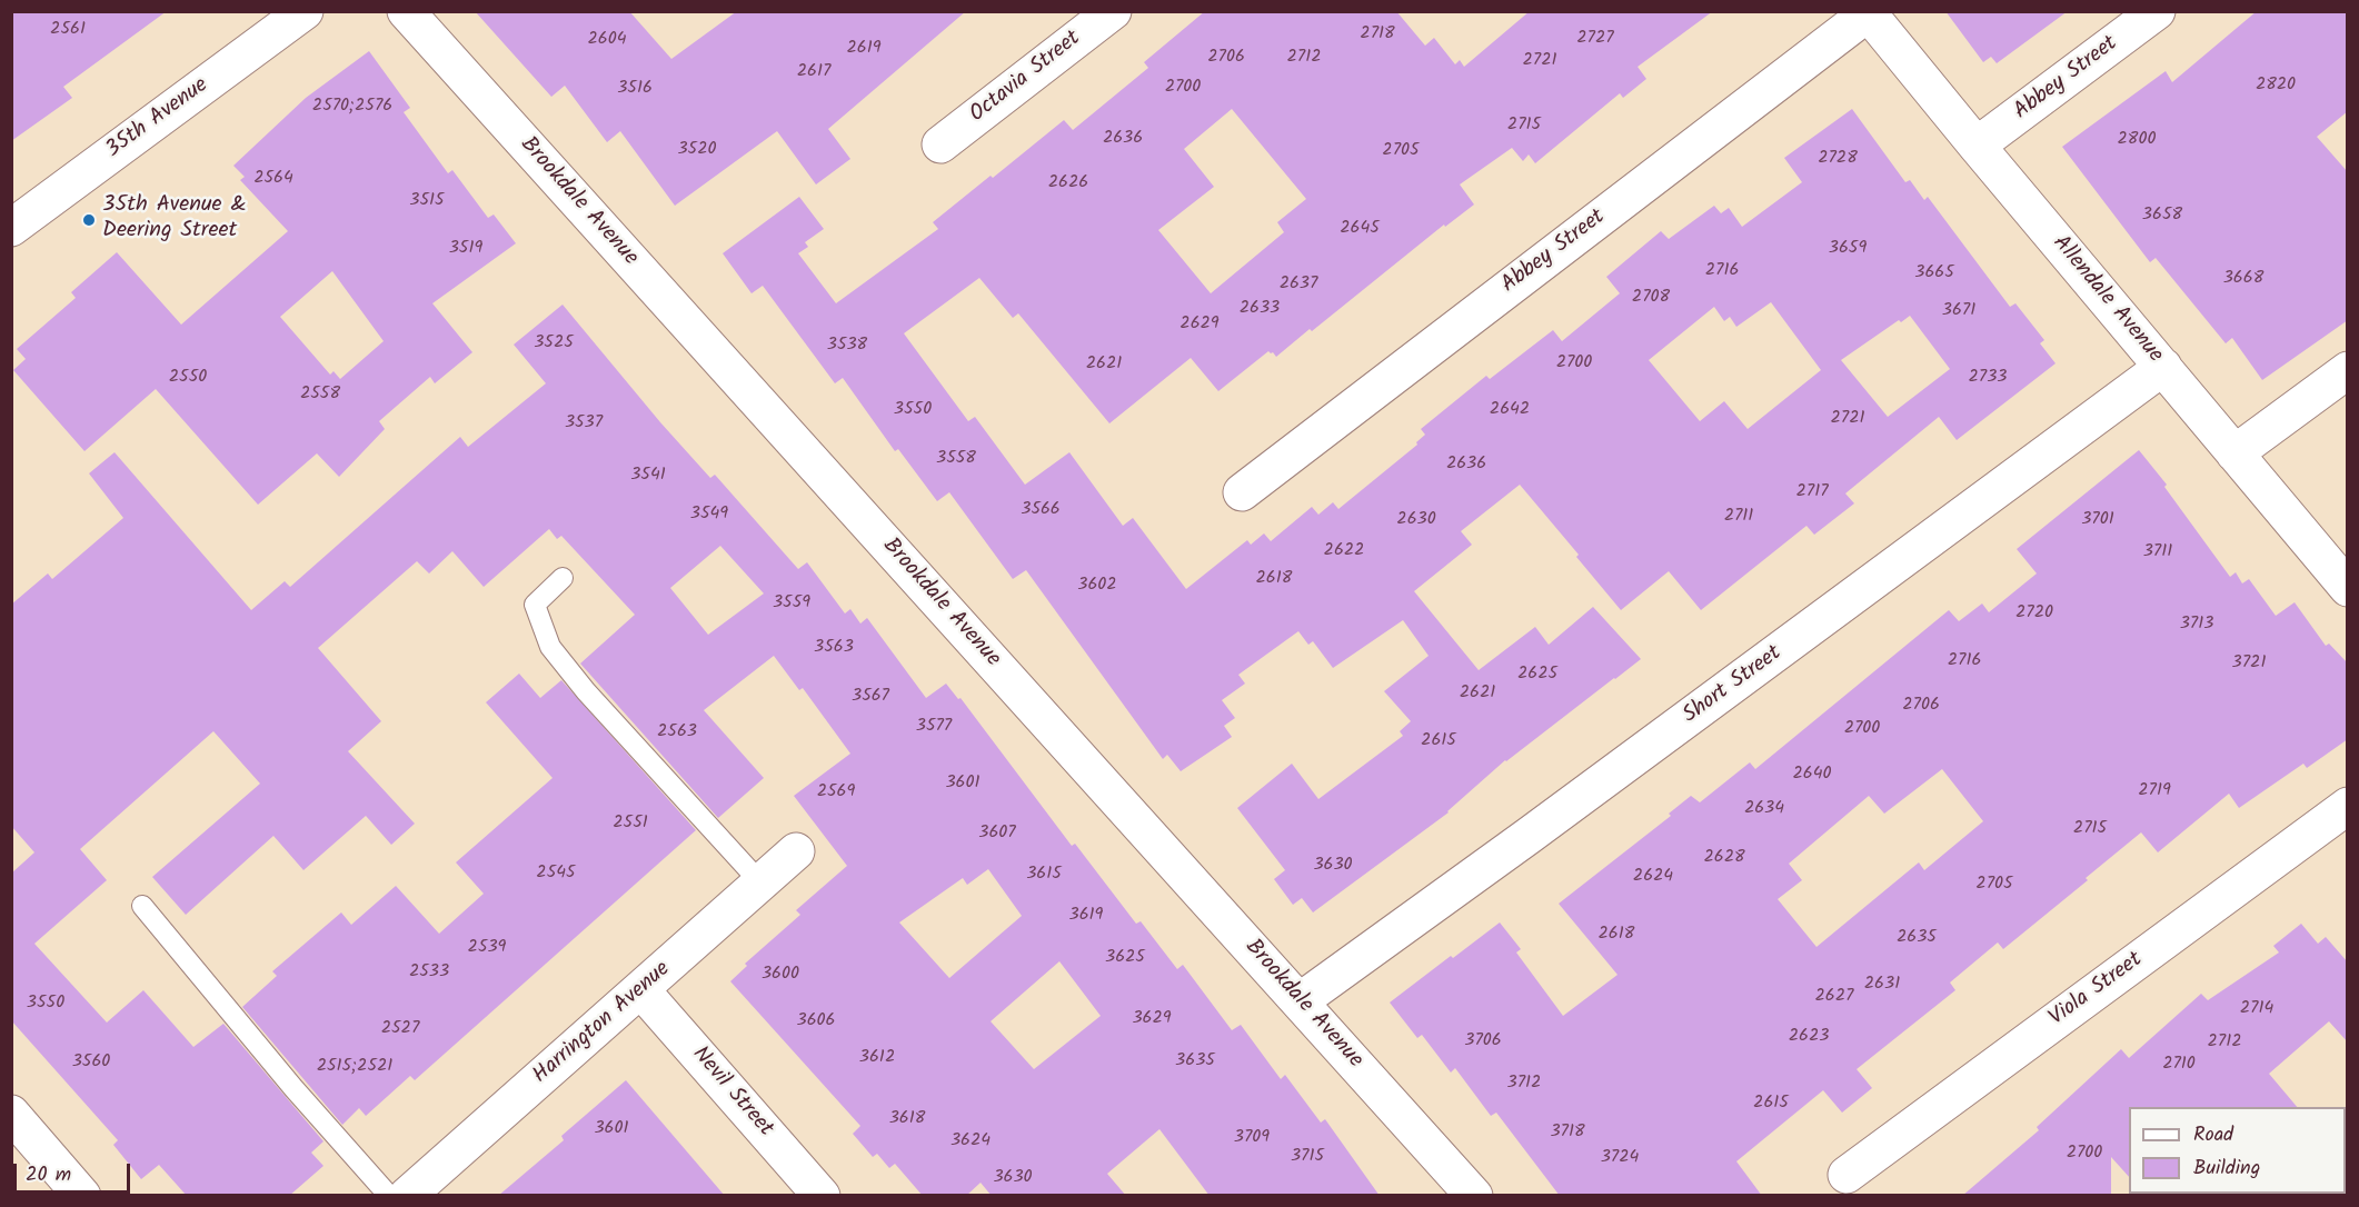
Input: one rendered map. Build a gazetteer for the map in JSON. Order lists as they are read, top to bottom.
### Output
{
  "streets": {
    "street": [
      "Octavia Street",
      "Abbey Street",
      "35th Avenue",
      "Brookdale Avenue",
      "Allendale Avenue",
      "Short Street",
      "Viola Street",
      "Harrington Avenue",
      "Nevil Street"
    ]
  },
  "crossings": [
    ["Abbey Street", "Allendale Avenue"],
    ["Brookdale Avenue", "Short Street"],
    ["Allendale Avenue", "Short Street"],
    ["Harrington Avenue", "Nevil Street"]
  ],
  "places": ["35th Avenue & Deering Street"],
  "house_numbers": [
    "2561",
    "2718",
    "2727",
    "2604",
    "2619",
    "2706",
    "2712",
    "2721",
    "2617",
    "2820",
    "2700",
    "3516",
    "2570;2576",
    "2715",
    "2636",
    "2800",
    "3520",
    "2705",
    "2728",
    "2564",
    "2626",
    "3515",
    "3658",
    "2645",
    "3519",
    "3659",
    "2716",
    "3665",
    "3668",
    "2637",
    "2708",
    "2633",
    "3671",
    "2629",
    "3525",
    "3538",
    "2700",
    "2621",
    "2550",
    "2733",
    "2558",
    "3550",
    "2642",
    "2721",
    "3537",
    "3558",
    "2636",
    "3541",
    "2717",
    "3566",
    "3549",
    "2711",
    "2630",
    "3701",
    "2622",
    "3711",
    "2618",
    "3602",
    "3559",
    "2720",
    "3713",
    "3563",
    "2716",
    "3721",
    "2625",
    "2621",
    "3567",
    "2706",
    "3577",
    "2700",
    "2563",
    "2615",
    "2640",
    "3601",
    "2719",
    "2569",
    "2634",
    "2551",
    "2715",
    "3607",
    "2628",
    "3630",
    "2545",
    "3615",
    "2624",
    "2705",
    "3619",
    "2618",
    "2635",
    "2539",
    "3625",
    "2533",
    "3600",
    "2631",
    "2627",
    "3550",
    "2714",
    "3629",
    "3606",
    "2527",
    "2623",
    "3706",
    "2712",
    "3612",
    "3635",
    "3560",
    "2710",
    "2515;2521",
    "3712",
    "2615",
    "3618",
    "3601",
    "3718",
    "3709",
    "3624",
    "2700",
    "3715",
    "3724",
    "3630"
  ],
  "legend": ["Road", "Building"],
  "scale_bar": "20 m"
}
